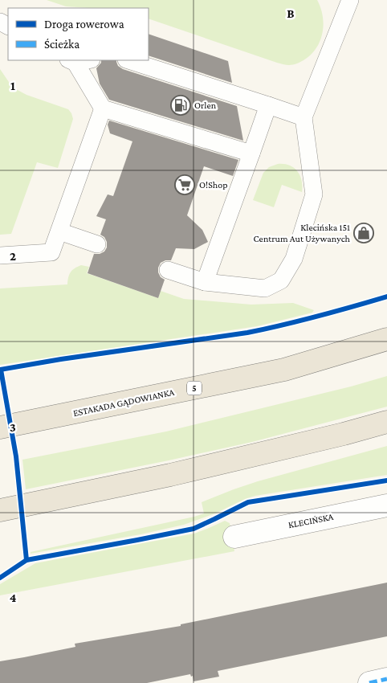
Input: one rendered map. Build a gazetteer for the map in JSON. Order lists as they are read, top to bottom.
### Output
{
  "streets": {
    "main road": ["5", "ESTAKADA GĄDOWIANKA"],
    "street": ["KLECIŃSKA"]
  },
  "places": {
    "fuel station": ["Orlen"],
    "supermarket": ["O!Shop"],
    "shop": ["Klecińska 151 Centrum Aut Używanych"]
  },
  "legend": ["Droga rowerowa", "Ścieżka"],
  "grid": {
    "columns": ["B"],
    "rows": [
      "1",
      "2",
      "3",
      "4"
    ]
  }
}
